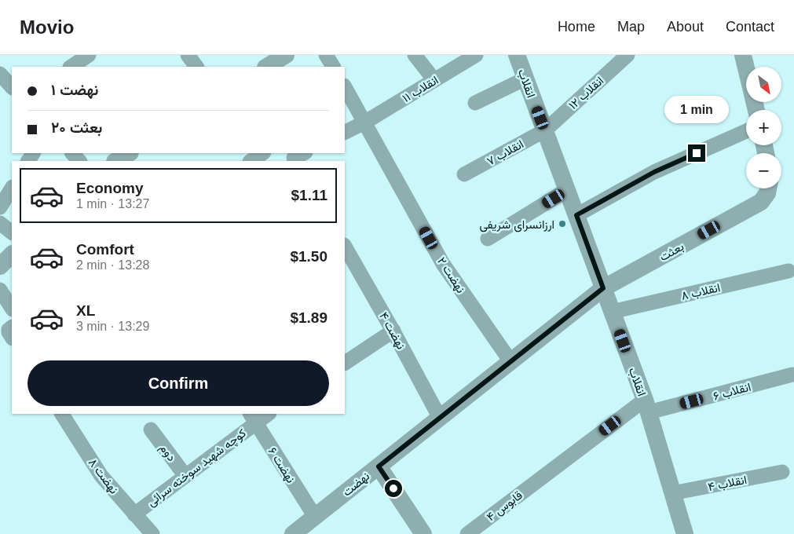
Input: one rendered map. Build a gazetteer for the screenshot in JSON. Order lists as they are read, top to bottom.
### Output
{
  "streets": {
    "street": [
      "انقلاب",
      "۱۱ انقلاب",
      "۱۲ انقلاب",
      "۷ انقلاب",
      "بعثت",
      "۲ نهضت",
      "۸ انقلاب",
      "۴ نهضت",
      "۶ انقلاب",
      "دوم",
      "۶ نهضت",
      "کوچه شهید سوخته سرائی",
      "۸ نهضت",
      "۴ انقلاب",
      "نهضت",
      "۴ قابوس"
    ]
  },
  "crossings": [
    ["انقلاب", "۱۲ انقلاب"],
    ["انقلاب", "۷ انقلاب"],
    ["انقلاب", "بعثت"],
    ["انقلاب", "۸ انقلاب"],
    ["انقلاب", "۶ انقلاب"],
    ["انقلاب", "۴ انقلاب"],
    ["انقلاب", "نهضت"],
    ["انقلاب", "۴ قابوس"],
    ["۱۱ انقلاب", "۲ نهضت"],
    ["۱۲ انقلاب", "۷ انقلاب"],
    ["بعثت", "نهضت"],
    ["۲ نهضت", "نهضت"],
    ["۴ نهضت", "نهضت"],
    ["۶ انقلاب", "۴ قابوس"],
    ["دوم", "کوچه شهید سوخته سرائی"],
    ["۶ نهضت", "کوچه شهید سوخته سرائی"],
    ["۶ نهضت", "نهضت"],
    ["کوچه شهید سوخته سرائی", "۸ نهضت"]
  ],
  "places": ["ارزانسرای شریفی"],
  "north": "bottom right",
  "page": {
    "header": "Movio",
    "nav": [
      "Home",
      "Map",
      "About",
      "Contact"
    ],
    "map_buttons": ["+", "−"],
    "banner": ["۱ نهضت", "۲۰ بعثت"],
    "bubble": "1 min",
    "list": [
      {
        "name": "Economy",
        "note": "1 min · 13:27",
        "value": "$1.11"
      },
      {
        "name": "Comfort",
        "note": "2 min · 13:28",
        "value": "$1.50"
      },
      {
        "name": "XL",
        "note": "3 min · 13:29",
        "value": "$1.89"
      }
    ],
    "buttons": "Confirm"
  }
}
